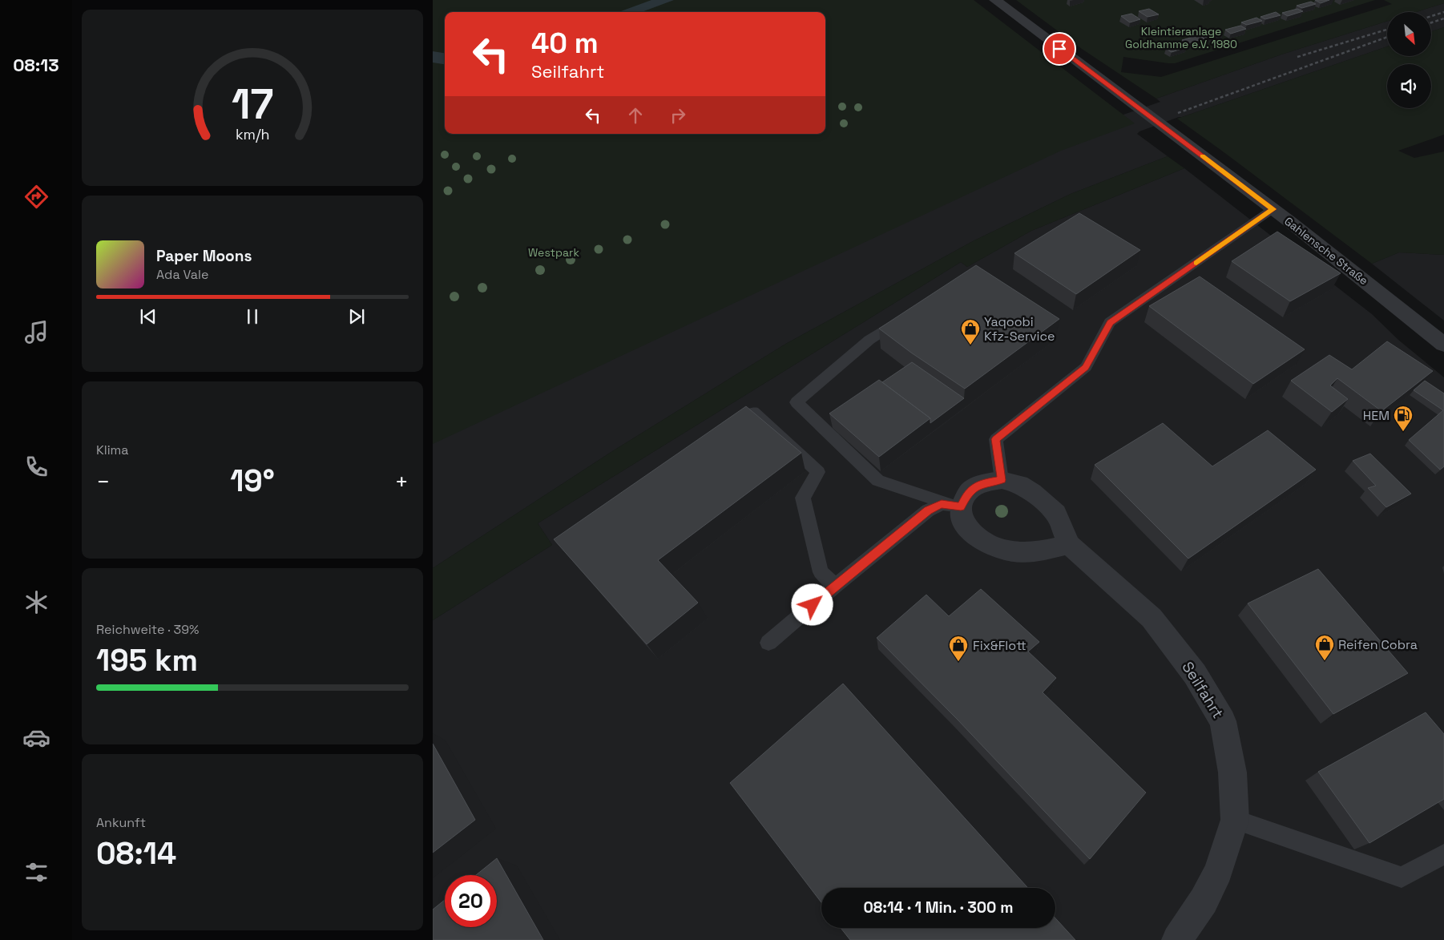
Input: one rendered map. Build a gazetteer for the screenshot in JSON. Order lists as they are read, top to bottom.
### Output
{
  "streets": {
    "street": ["Gahlensche Straße", "Seilfahrt"]
  },
  "parks": ["Kleintieranlage Goldhamme e.V. 1980", "Westpark"],
  "places": {
    "shop": ["Yaqoobi Kfz-Service", "Reifen Cobra", "Fix&Flott"],
    "fuel station": ["HEM"]
  },
  "north": "bottom right",
  "page": {
    "tabs": "08:13",
    "turn": ["40 m", "Seilfahrt"],
    "song": ["Paper Moons", "Ada Vale"],
    "tile": [
      "Klima",
      ["Reichweite · 39%", "195 km"],
      ["Ankunft", "08:14"]
    ],
    "heat": ["−", "19°", "+"],
    "limit": "20",
    "trip": "08:14 · 1 Min. · 300 m",
    "gauge": ["17", "km/h"]
  }
}
